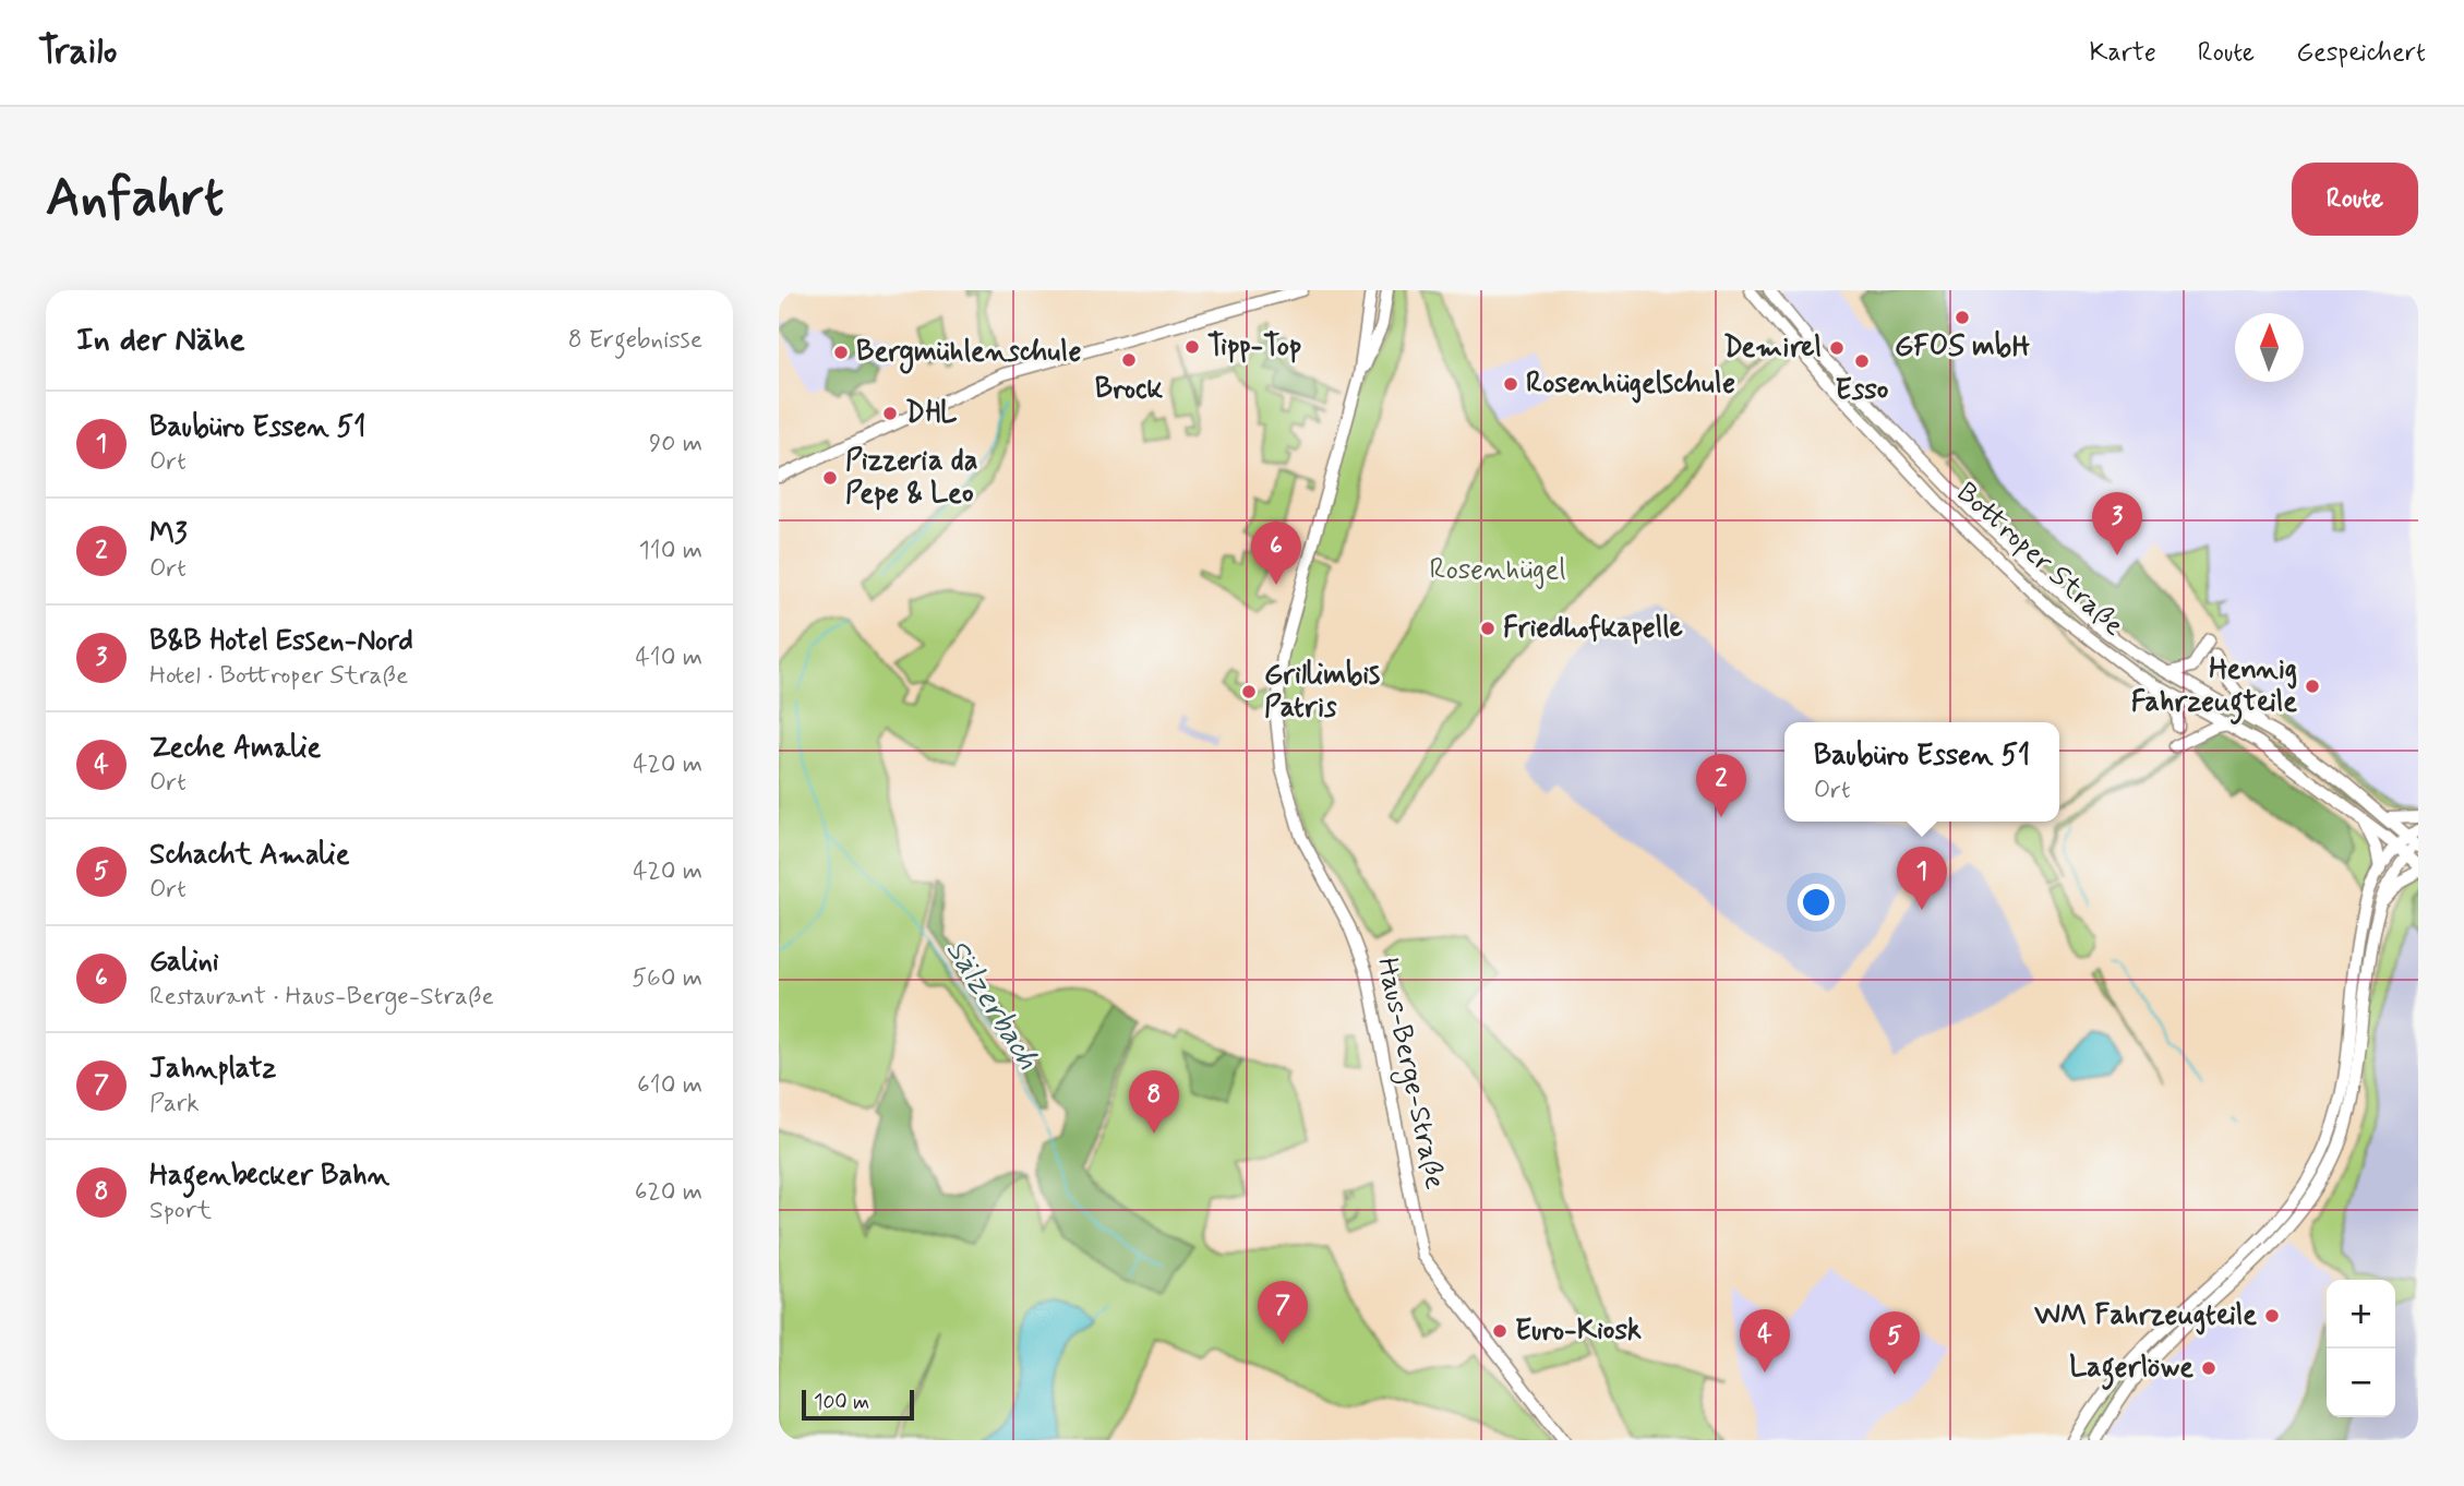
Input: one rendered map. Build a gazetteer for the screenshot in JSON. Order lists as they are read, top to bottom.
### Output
{
  "streets": {
    "main road": ["Bottroper Straße", "Haus-Berge-Straße"]
  },
  "water": ["Sälzerbach"],
  "parks": ["Rosenhügel"],
  "places": [
    "GFOS mbH",
    "Tipp-Top",
    "Demirel",
    "Bergmühlenschule",
    "Brock",
    "Esso",
    "Rosenhügelschule",
    "DHL",
    "Pizzeria da Pepe & Leo",
    "Friedhofkapelle",
    "Hennig Fahrzeugteile",
    "Grillimbis Patris",
    "WM Fahrzeugteile",
    "Euro-Kiosk",
    "Lagerlöwe"
  ],
  "scale_bar": "100 m",
  "north": "top",
  "page": {
    "header": "Trailo",
    "nav": ["Karte", "Route", "Gespeichert"],
    "buttons": "Route",
    "title": "Anfahrt",
    "heading": ["In der Nähe", "8 Ergebnisse"],
    "list": [
      {
        "mark": "1",
        "name": "Baubüro Essen 51",
        "note": "Ort",
        "value": "90 m"
      },
      {
        "mark": "2",
        "name": "M3",
        "note": "Ort",
        "value": "110 m"
      },
      {
        "mark": "3",
        "name": "B&B Hotel Essen-Nord",
        "note": "Hotel · Bottroper Straße",
        "value": "410 m"
      },
      {
        "mark": "4",
        "name": "Zeche Amalie",
        "note": "Ort",
        "value": "420 m"
      },
      {
        "mark": "5",
        "name": "Schacht Amalie",
        "note": "Ort",
        "value": "420 m"
      },
      {
        "mark": "6",
        "name": "Galini",
        "note": "Restaurant · Haus-Berge-Straße",
        "value": "560 m"
      },
      {
        "mark": "7",
        "name": "Jahnplatz",
        "note": "Park",
        "value": "610 m"
      },
      {
        "mark": "8",
        "name": "Hagenbecker Bahn",
        "note": "Sport",
        "value": "620 m"
      }
    ],
    "pins": [
      "3",
      "6",
      "2",
      "1",
      "8",
      "7",
      "4",
      "5"
    ],
    "popup": ["Baubüro Essen 51", "Ort"],
    "map_buttons": ["+", "−"],
    "scale": "100 m"
  }
}
